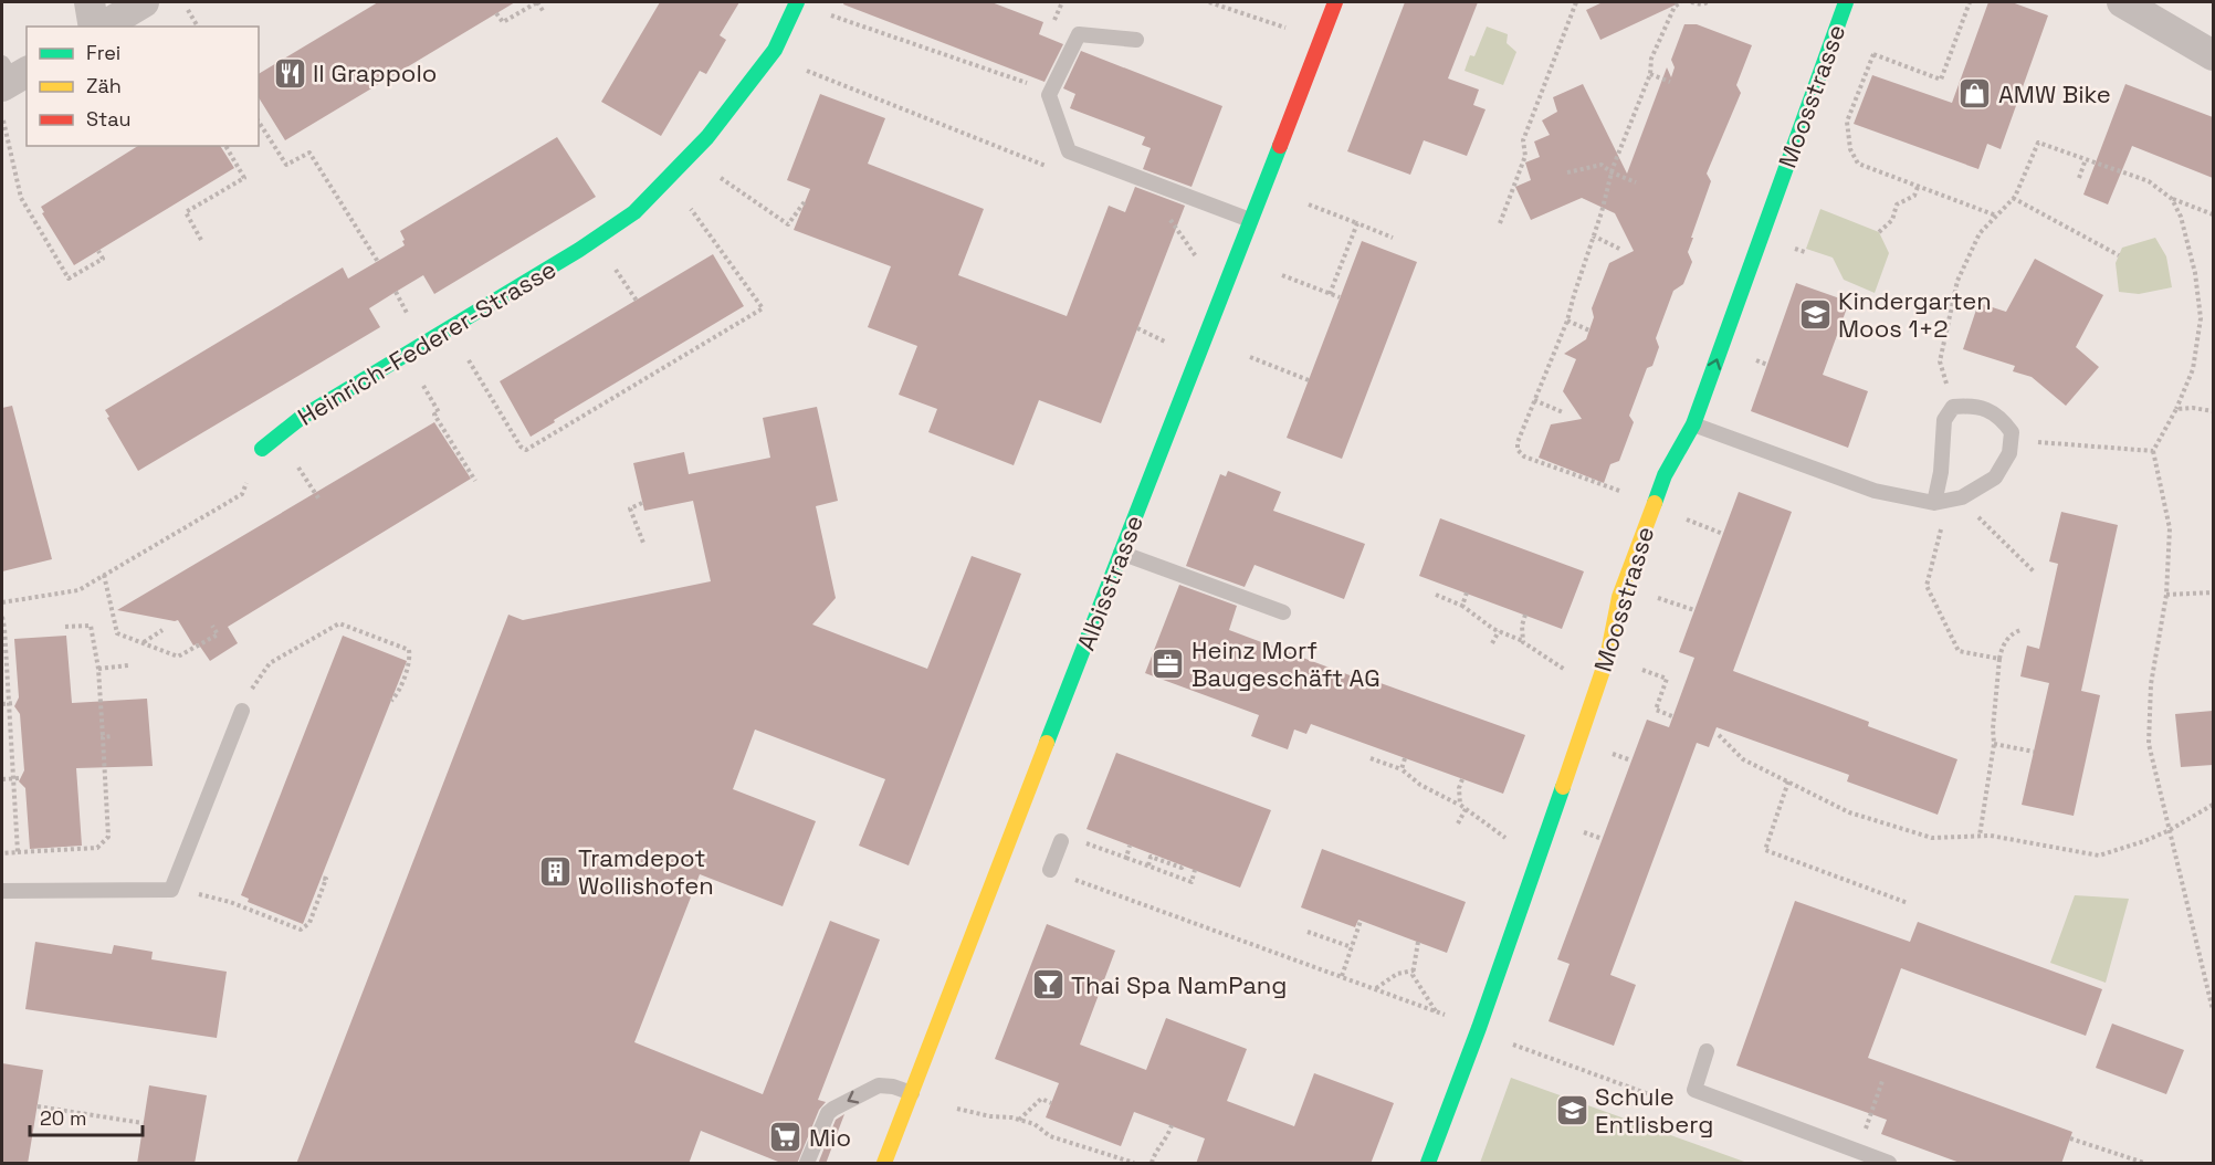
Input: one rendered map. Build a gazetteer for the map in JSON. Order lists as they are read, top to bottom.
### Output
{
  "streets": {
    "street": ["Moosstrasse", "Heinrich-Federer-Strasse", "Albisstrasse"]
  },
  "one_way": ["Moosstrasse"],
  "places": {
    "restaurant": ["Il Grappolo"],
    "shop": ["AMW Bike"],
    "school or university": ["Kindergarten Moos 1+2", "Schule Entlisberg"],
    "office": ["Heinz Morf Baugeschäft AG"],
    "building": ["Tramdepot Wollishofen"],
    "bar": ["Thai Spa NamPang"],
    "supermarket": ["Mio"]
  },
  "legend": ["Frei", "Zäh", "Stau"],
  "scale_bar": "20 m"
}
